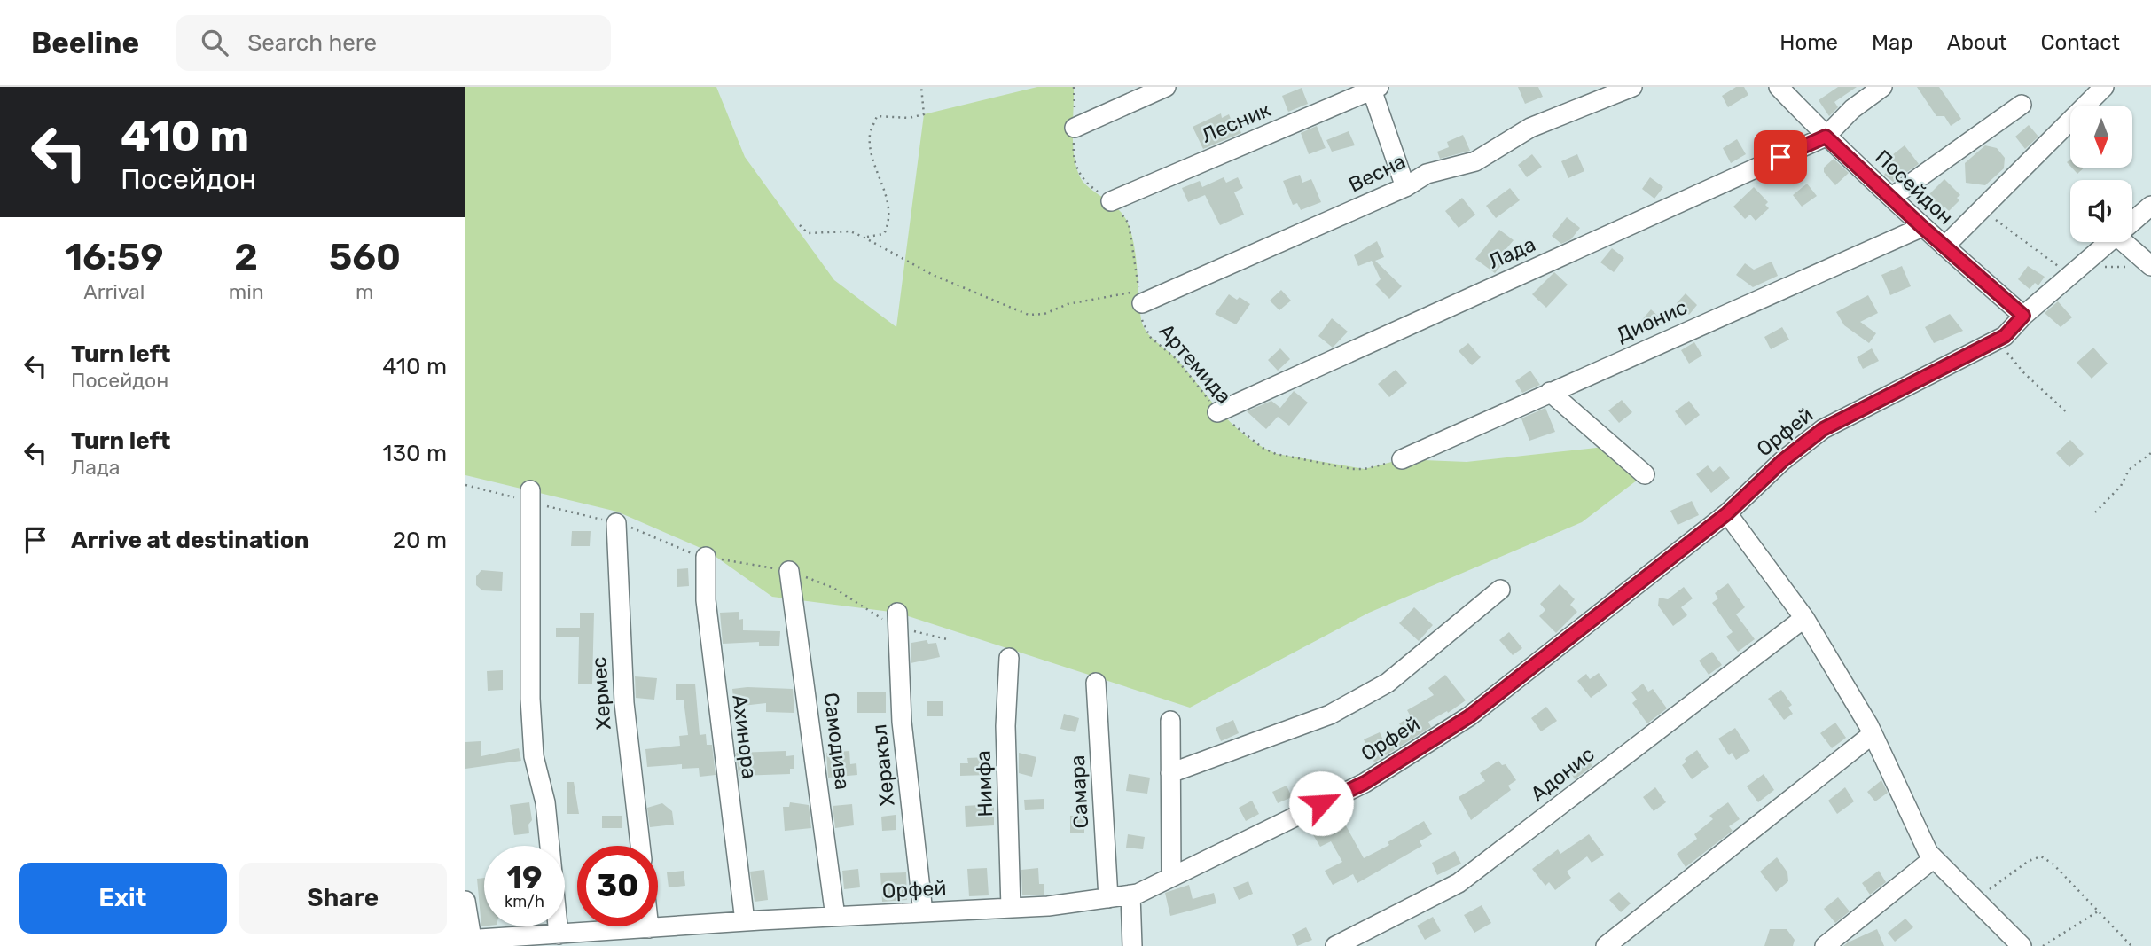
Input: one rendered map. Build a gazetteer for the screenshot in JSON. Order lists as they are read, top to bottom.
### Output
{
  "streets": {
    "street": [
      "Лесник",
      "Весна",
      "Посейдон",
      "Лада",
      "Дионис",
      "Орфей",
      "Хермес",
      "Ахинора",
      "Самодива",
      "Херакъл",
      "Адонис",
      "Нимфа",
      "Самара"
    ],
    "path": ["Артемида"]
  },
  "crossings": [
    ["Лесник", "Артемида"],
    ["Весна", "Артемида"],
    ["Посейдон", "Лада"],
    ["Посейдон", "Дионис"],
    ["Посейдон", "Орфей"],
    ["Лада", "Артемида"],
    ["Дионис", "Артемида"],
    ["Орфей", "Ахинора"],
    ["Орфей", "Самодива"],
    ["Орфей", "Херакъл"],
    ["Орфей", "Нимфа"],
    ["Орфей", "Самара"]
  ],
  "north": "bottom",
  "page": {
    "header": "Beeline",
    "search": "Search here",
    "nav": [
      "Home",
      "Map",
      "About",
      "Contact"
    ],
    "turn": ["410 m", "Посейдон"],
    "eta": [
      "16:59",
      "Arrival",
      "2",
      "min",
      "560",
      "m"
    ],
    "list": [
      {
        "name": "Turn left",
        "note": "Посейдон",
        "value": "410 m"
      },
      {
        "name": "Turn left",
        "note": "Лада",
        "value": "130 m"
      },
      {
        "name": "Arrive at destination",
        "value": "20 m"
      }
    ],
    "speed": "19 km/h",
    "limit": "30",
    "buttons": ["Exit", "Share"]
  }
}
